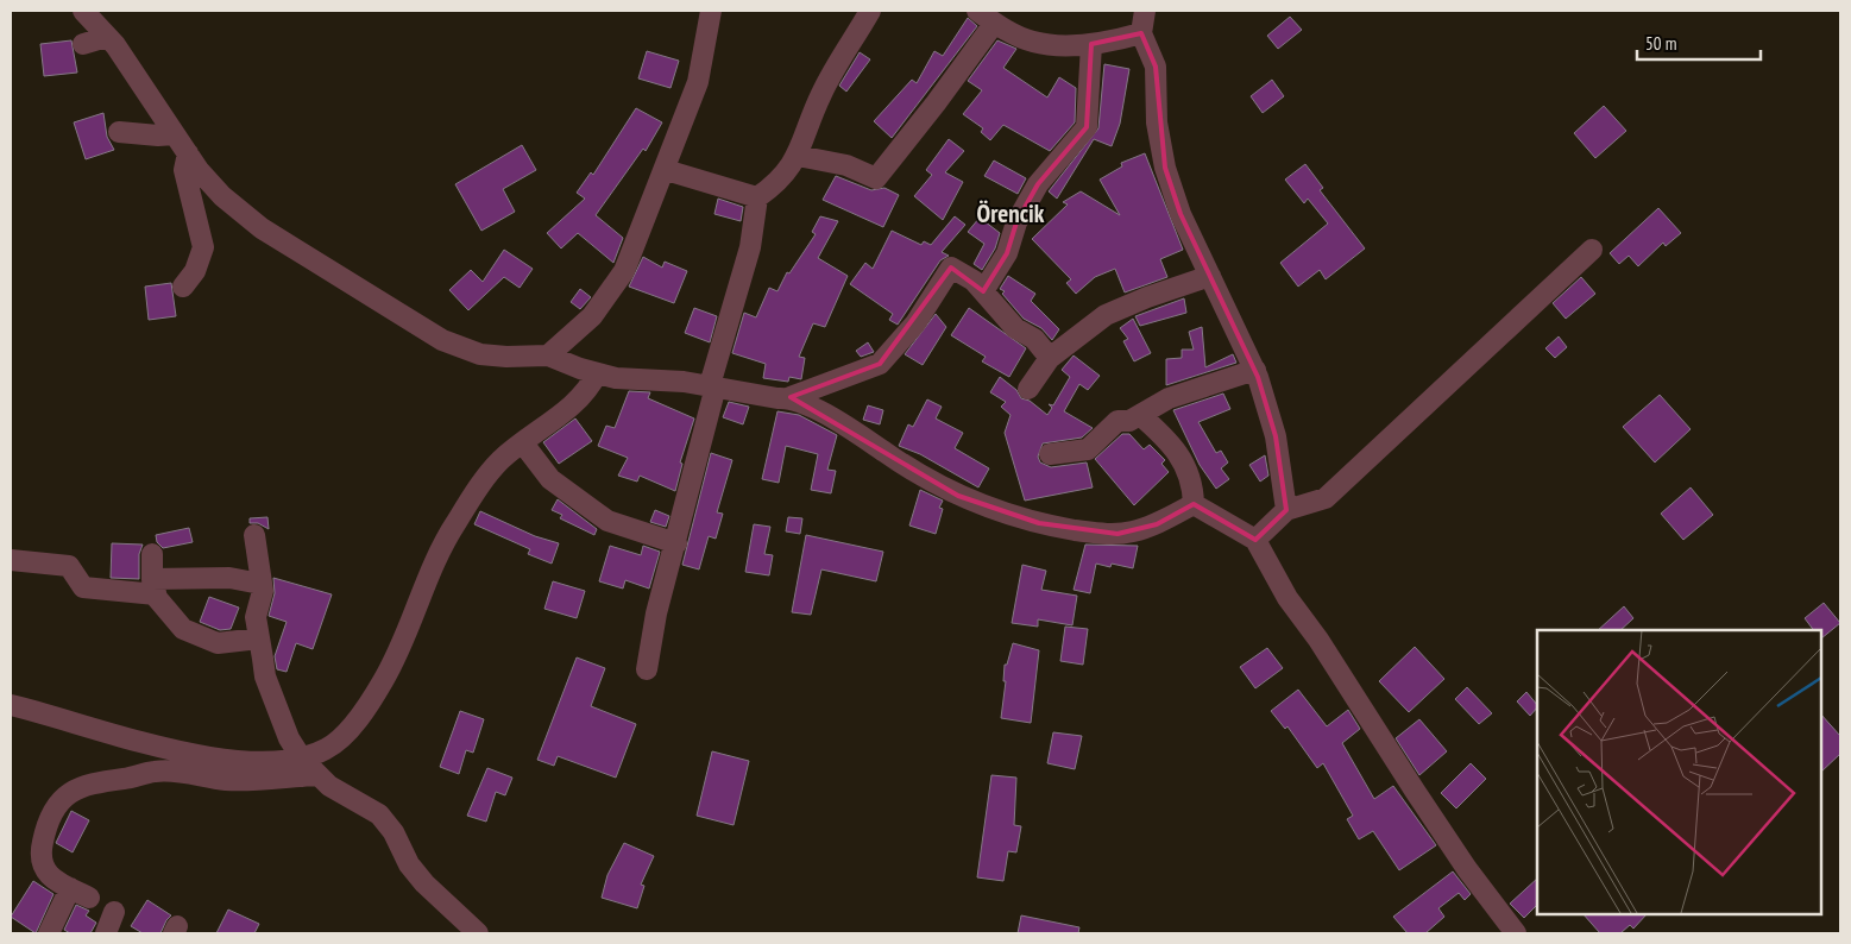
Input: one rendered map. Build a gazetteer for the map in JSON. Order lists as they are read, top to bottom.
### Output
{
  "districts": ["Örencik"],
  "scale_bar": "50 m"
}
